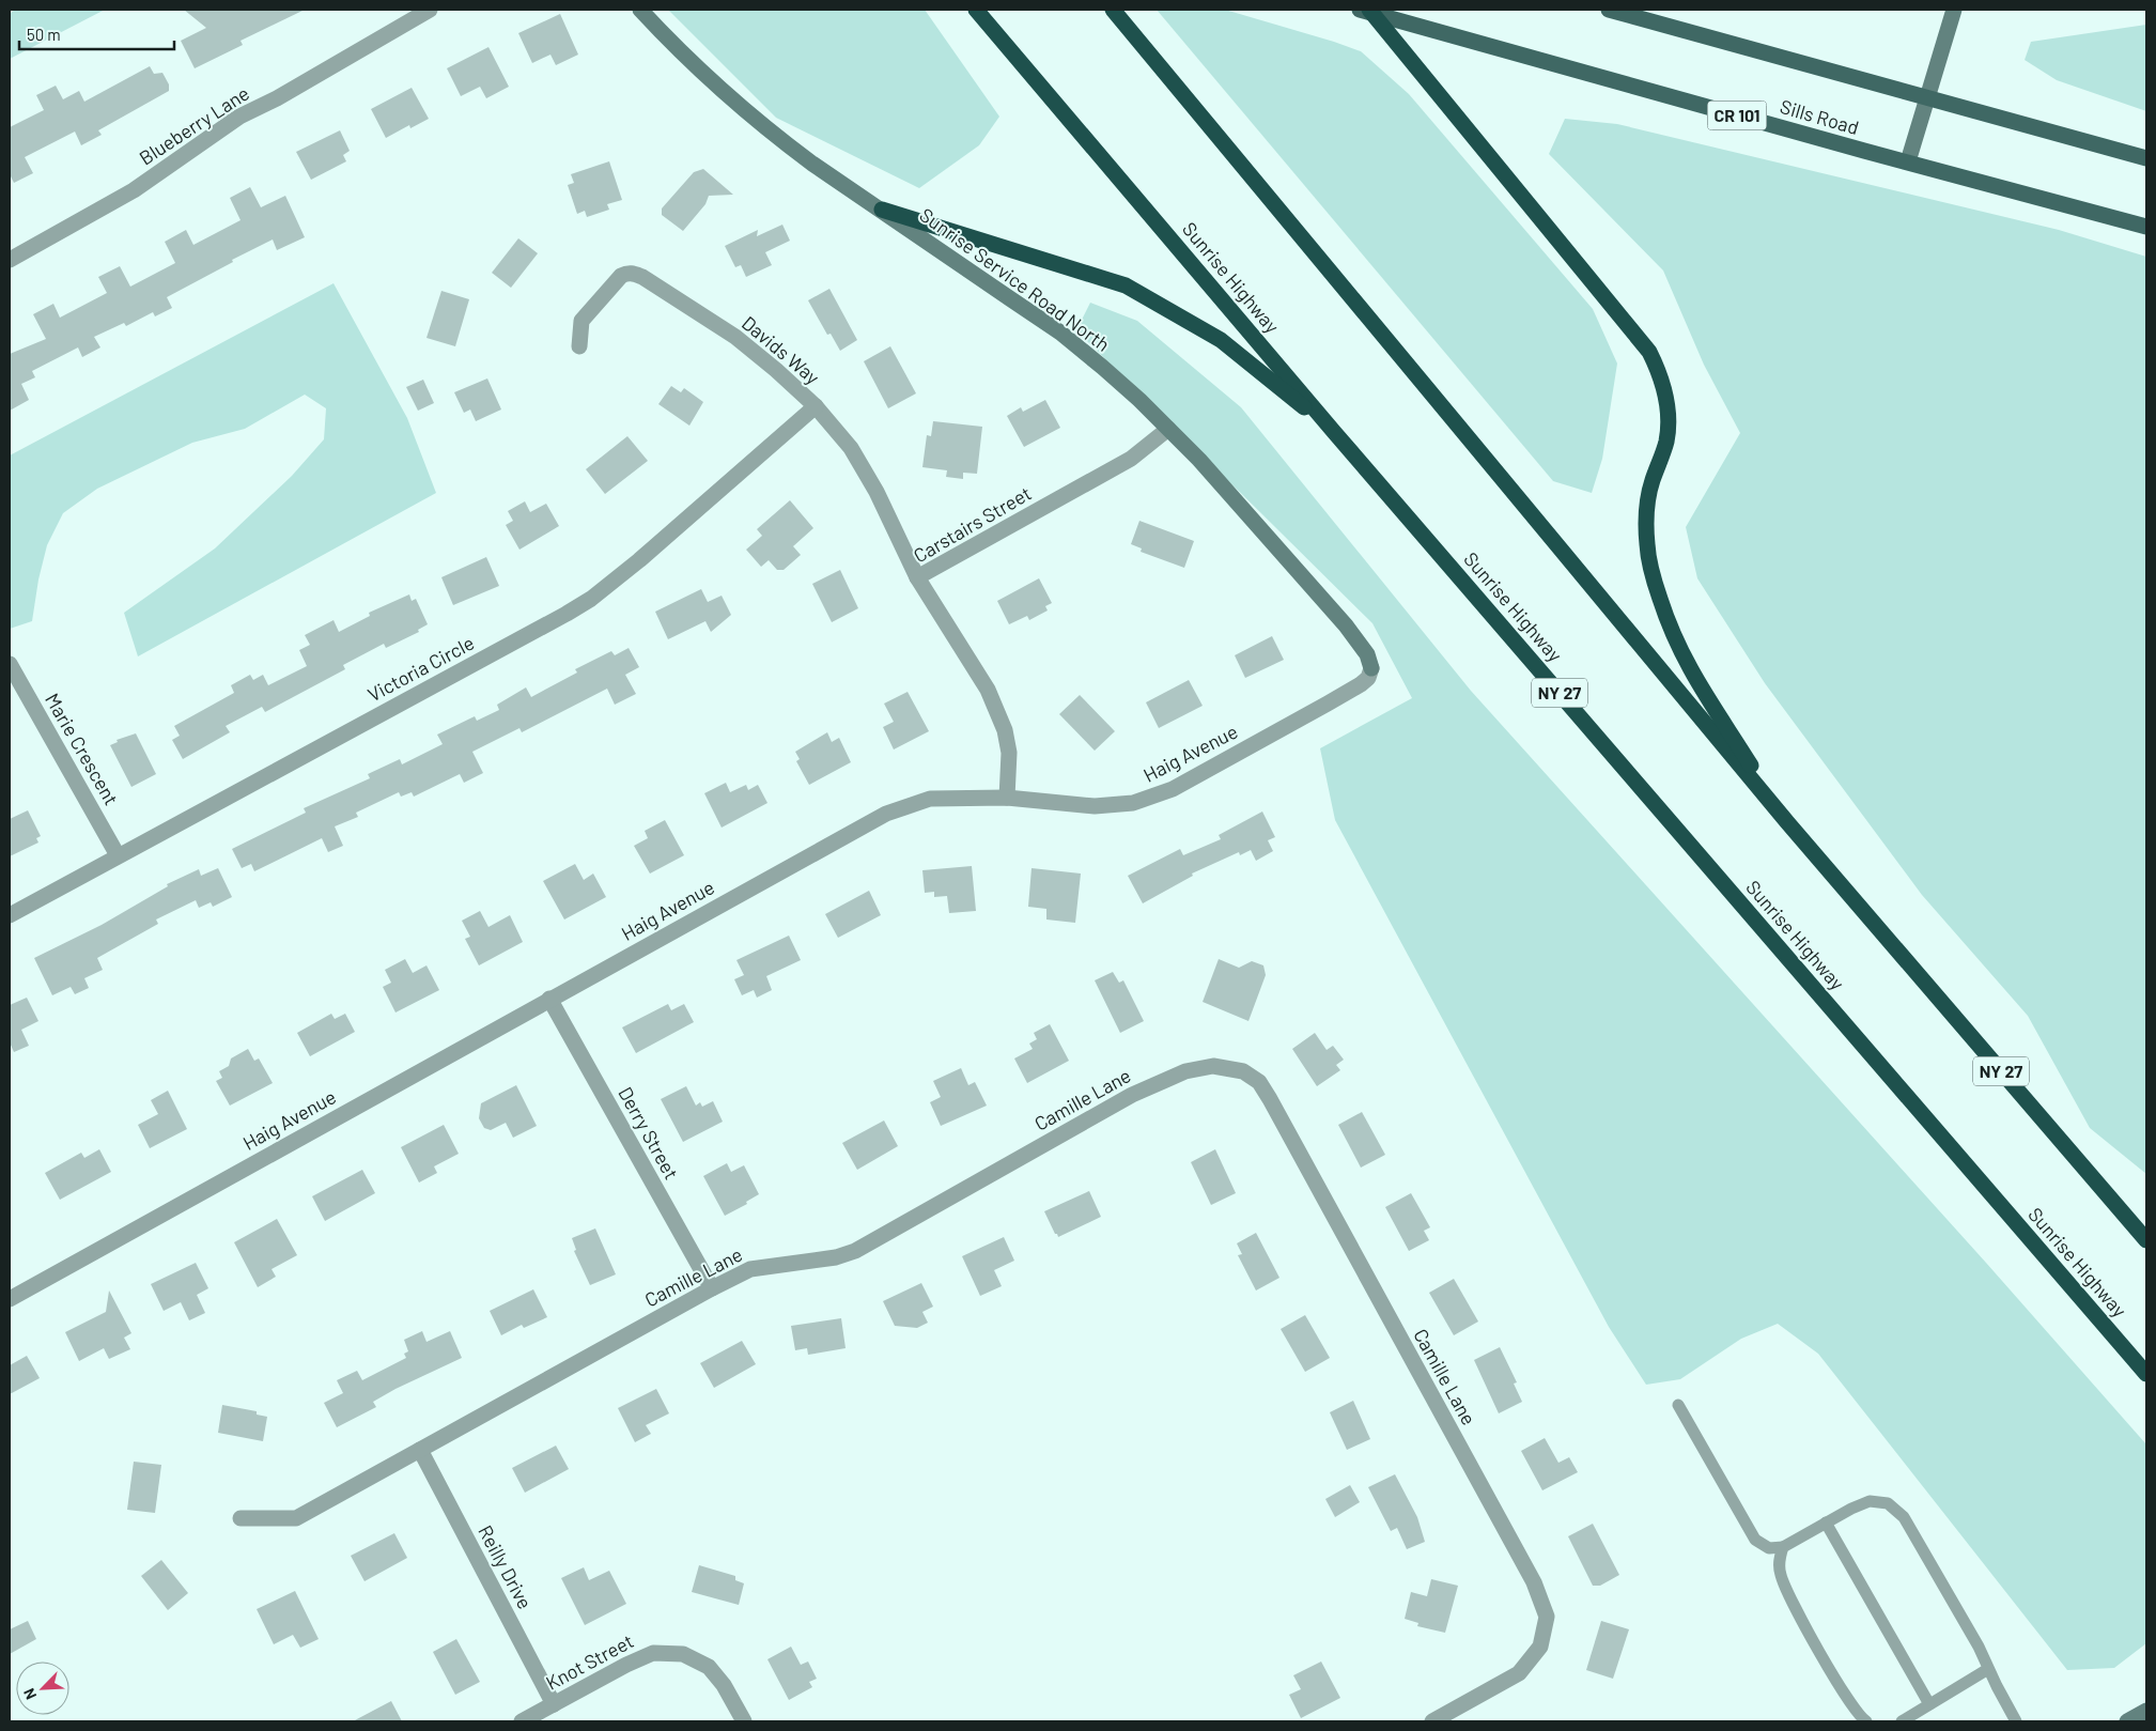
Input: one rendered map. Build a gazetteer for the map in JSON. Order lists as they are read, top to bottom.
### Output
{
  "streets": {
    "highway": ["Sunrise Highway", "NY 27"],
    "main road": ["CR 101", "Sills Road"],
    "street": [
      "Blueberry Lane",
      "Sunrise Service Road North",
      "Davids Way",
      "Carstairs Street",
      "Victoria Circle",
      "Marie Crescent",
      "Haig Avenue",
      "Camille Lane",
      "Derry Street",
      "Reilly Drive",
      "Knot Street"
    ]
  },
  "crossings": [
    ["Sunrise Service Road North", "Carstairs Street"],
    ["Sunrise Service Road North", "Haig Avenue"],
    ["Davids Way", "Carstairs Street"],
    ["Davids Way", "Victoria Circle"],
    ["Carstairs Street", "Haig Avenue"],
    ["Victoria Circle", "Marie Crescent"],
    ["Haig Avenue", "Derry Street"],
    ["Camille Lane", "Derry Street"],
    ["Camille Lane", "Reilly Drive"],
    ["Reilly Drive", "Knot Street"]
  ],
  "scale_bar": "50 m",
  "north": "bottom left"
}
